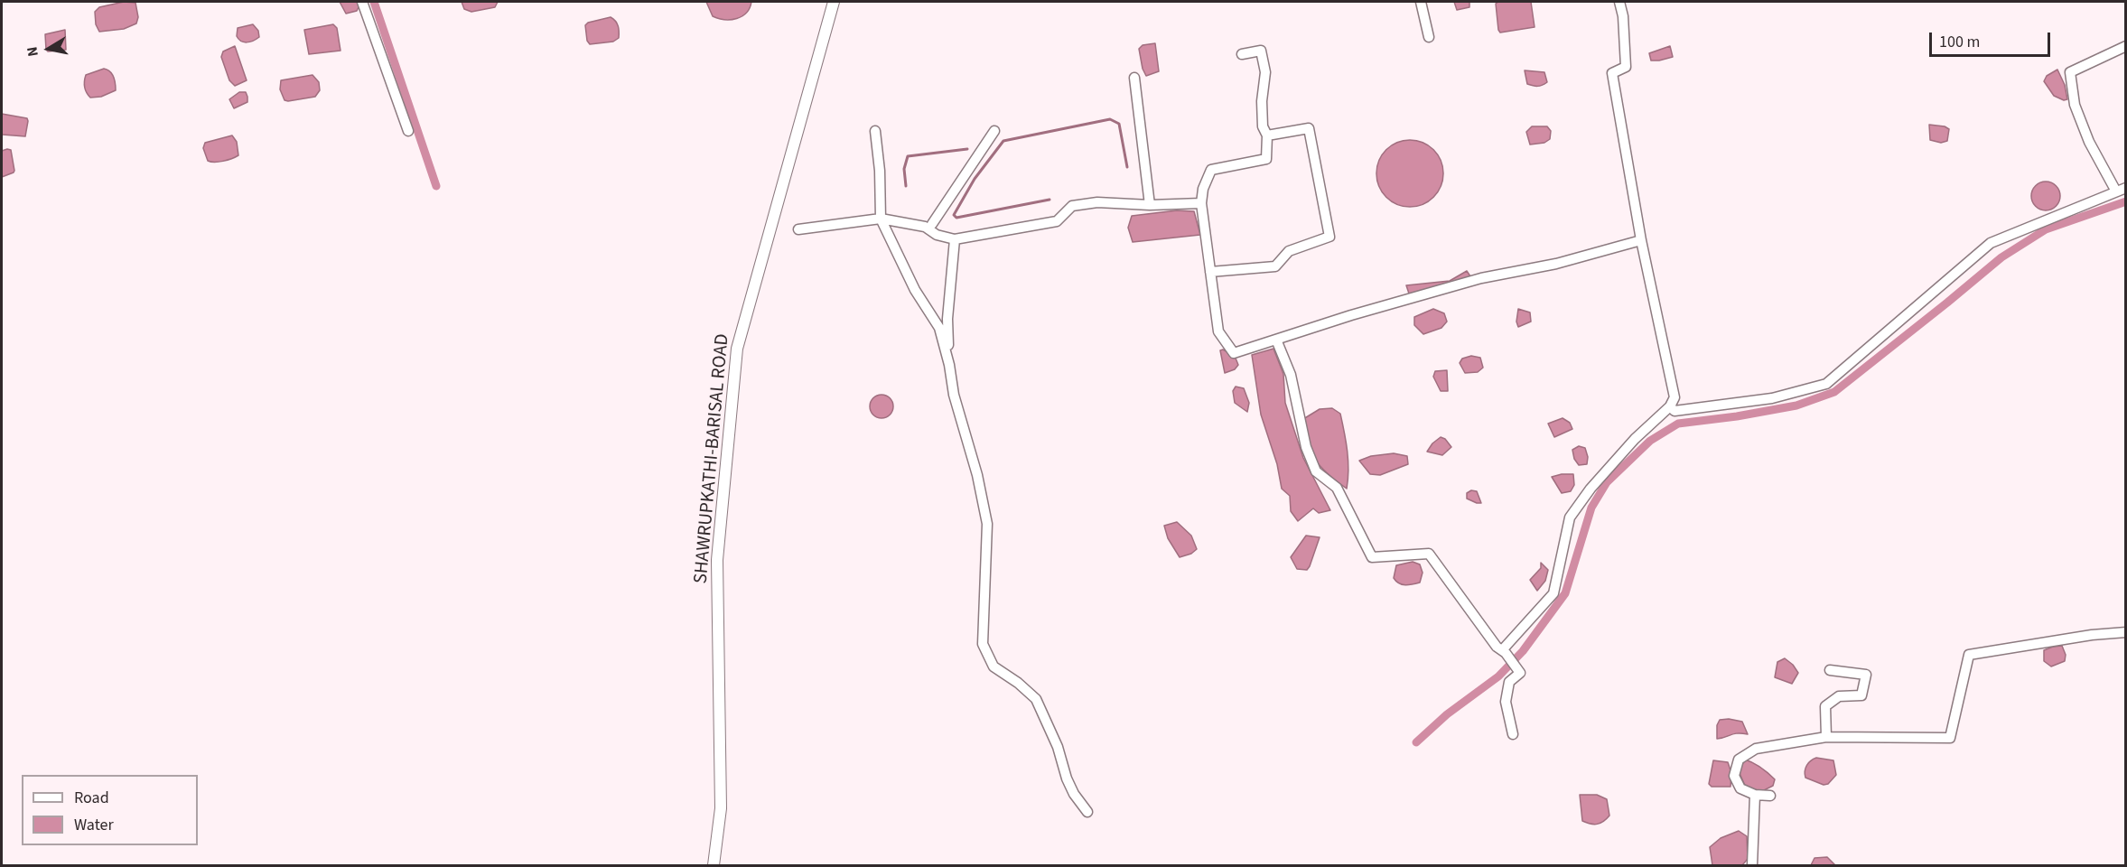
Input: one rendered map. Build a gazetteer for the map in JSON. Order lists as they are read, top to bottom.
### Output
{
  "streets": {
    "main road": ["SHAWRUPKATHI-BARISAL ROAD"]
  },
  "legend": ["Road", "Water"],
  "scale_bar": "100 m",
  "north": "left"
}
